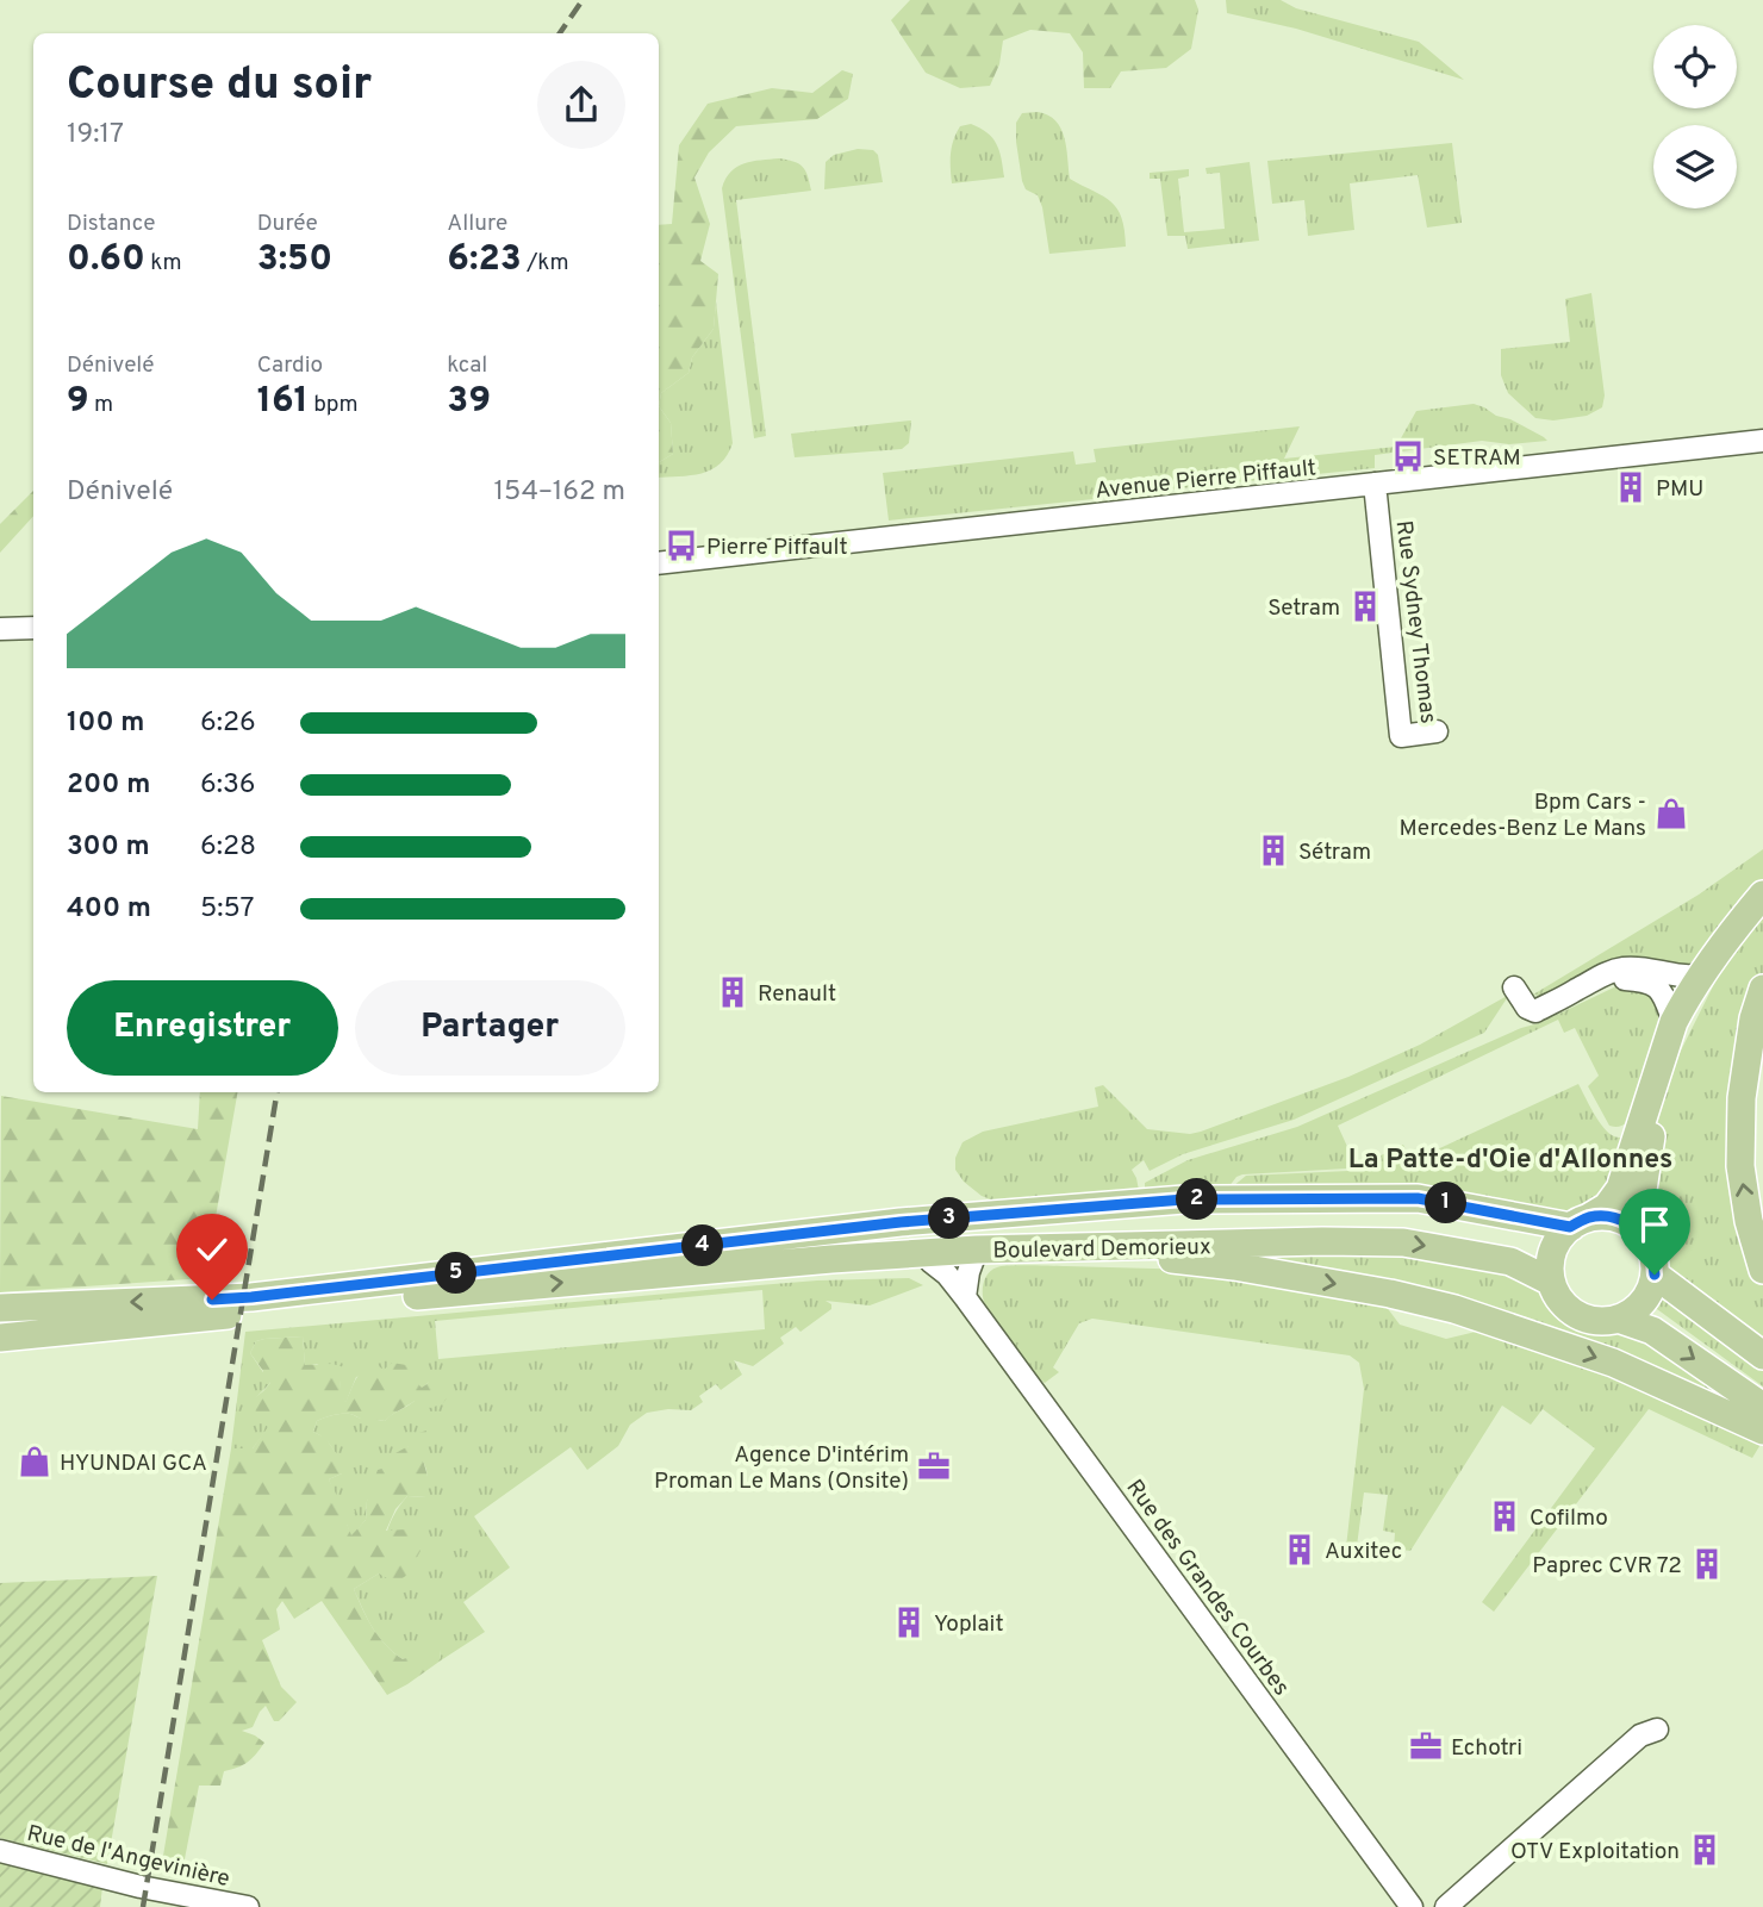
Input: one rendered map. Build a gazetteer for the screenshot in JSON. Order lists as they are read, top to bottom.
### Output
{
  "streets": {
    "main road": ["Boulevard Demorieux"],
    "street": [
      "Avenue Pierre Piffault",
      "Rue Sydney Thomas",
      "Rue des Grandes Courbes",
      "Rue de l'Angevinière"
    ]
  },
  "crossings": [
    ["Avenue Pierre Piffault", "Rue Sydney Thomas"]
  ],
  "districts": ["La Patte-d'Oie d'Allonnes"],
  "places": {
    "bus stop": ["SETRAM", "Pierre Piffault"],
    "building": [
      "PMU",
      "Setram",
      "Sétram",
      "Renault",
      "Cofilmo",
      "Auxitec",
      "Paprec CVR 72",
      "Yoplait",
      "OTV Exploitation"
    ],
    "shop": ["Bpm Cars - Mercedes-Benz Le Mans", "HYUNDAI GCA"],
    "office": ["Agence D'intérim Proman Le Mans (Onsite)", "Echotri"]
  },
  "page": {
    "heading": ["Course du soir", "19:17"],
    "stats": [
      ["Distance", "0.60 km"],
      ["Durée", "3:50"],
      ["Allure", "6:23 /km"],
      ["Dénivelé", "9 m"],
      ["Cardio", "161 bpm"],
      ["kcal", "39"]
    ],
    "chart": ["Dénivelé", "154–162 m"],
    "list": [
      {
        "name": "100 m",
        "note": "6:26"
      },
      {
        "name": "200 m",
        "note": "6:36"
      },
      {
        "name": "300 m",
        "note": "6:28"
      },
      {
        "name": "400 m",
        "note": "5:57"
      }
    ],
    "buttons": ["Enregistrer", "Partager"],
    "pins": [
      "2",
      "1",
      "3",
      "4",
      "5"
    ]
  }
}
